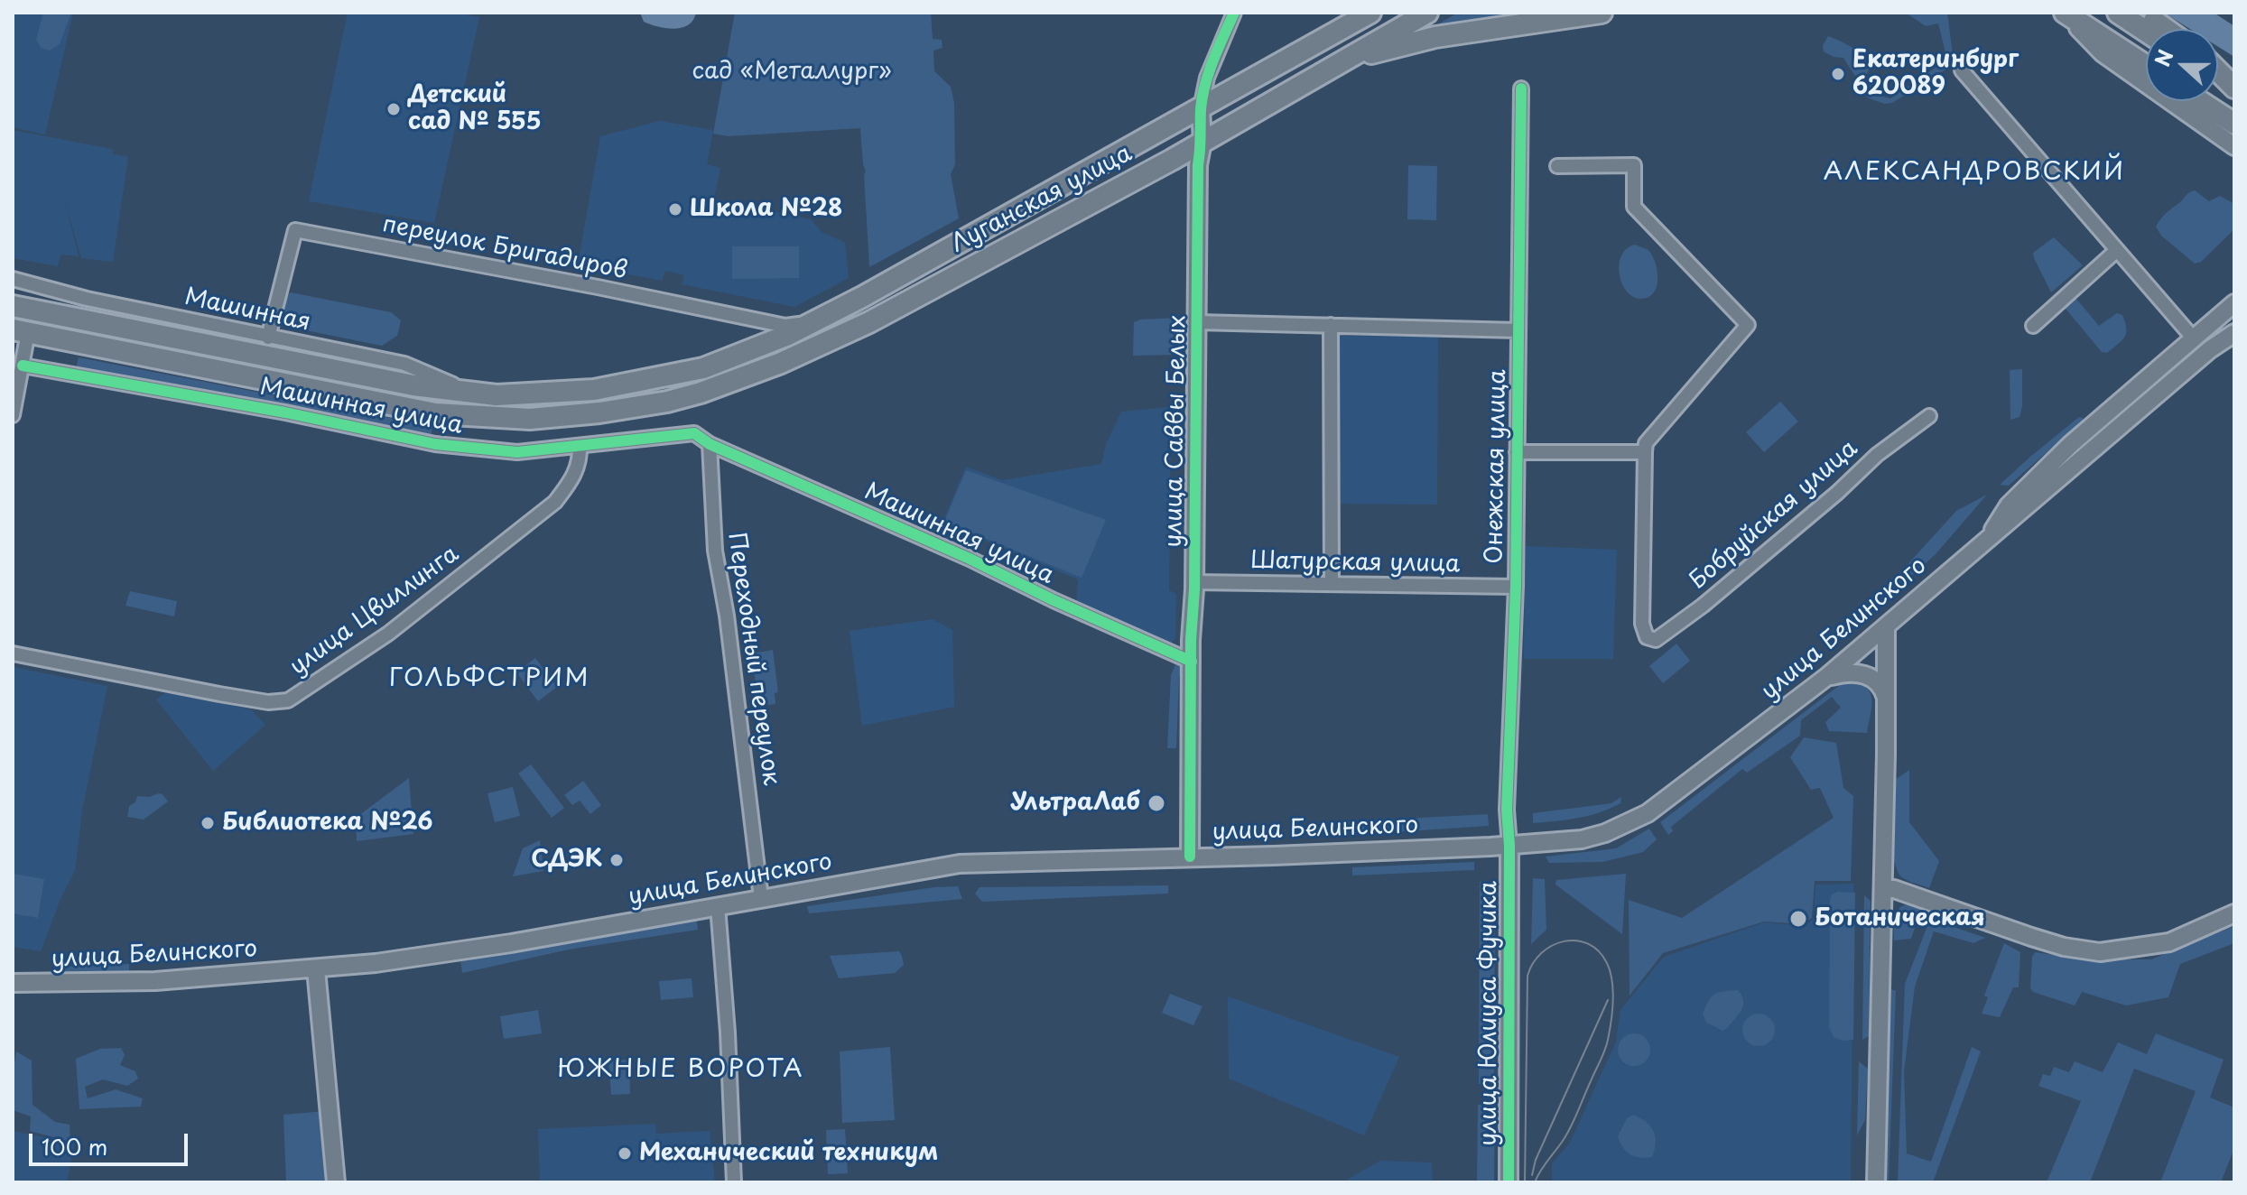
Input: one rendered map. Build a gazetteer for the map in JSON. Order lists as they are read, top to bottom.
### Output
{
  "streets": {
    "main road": [
      "Луганская улица",
      "Машинная улица",
      "улица Саввы Белых",
      "улица Белинского",
      "улица Юлиуса Фучика"
    ],
    "street": [
      "переулок Бригадиров",
      "Машинная",
      "Онежская улица",
      "Бобруйская улица",
      "Шатурская улица",
      "улица Цвиллинга",
      "Переходный переулок"
    ]
  },
  "crossings": [
    ["Луганская улица", "переулок Бригадиров"],
    ["Луганская улица", "Машинная улица"],
    ["Луганская улица", "улица Саввы Белых"],
    ["переулок Бригадиров", "Машинная"],
    ["Машинная", "Машинная улица"],
    ["Машинная улица", "улица Саввы Белых"],
    ["Машинная улица", "улица Цвиллинга"],
    ["Машинная улица", "Переходный переулок"],
    ["улица Саввы Белых", "Шатурская улица"],
    ["улица Саввы Белых", "улица Белинского"],
    ["Онежская улица", "Шатурская улица"],
    ["Онежская улица", "улица Белинского"],
    ["Онежская улица", "улица Юлиуса Фучика"],
    ["улица Белинского", "Переходный переулок"],
    ["улица Белинского", "улица Юлиуса Фучика"]
  ],
  "districts": ["АЛЕКСАНДРОВСКИЙ", "ГОЛЬФСТРИМ", "ЮЖНЫЕ ВОРОТА"],
  "parks": ["сад «Металлург»"],
  "places": [
    "Екатеринбург 620089",
    "Детский сад № 555",
    "Школа №28",
    "УльтраЛаб",
    "Библиотека №26",
    "СДЭК",
    "Ботаническая",
    "Механический техникум"
  ],
  "scale_bar": "100 m",
  "north": "left"
}
